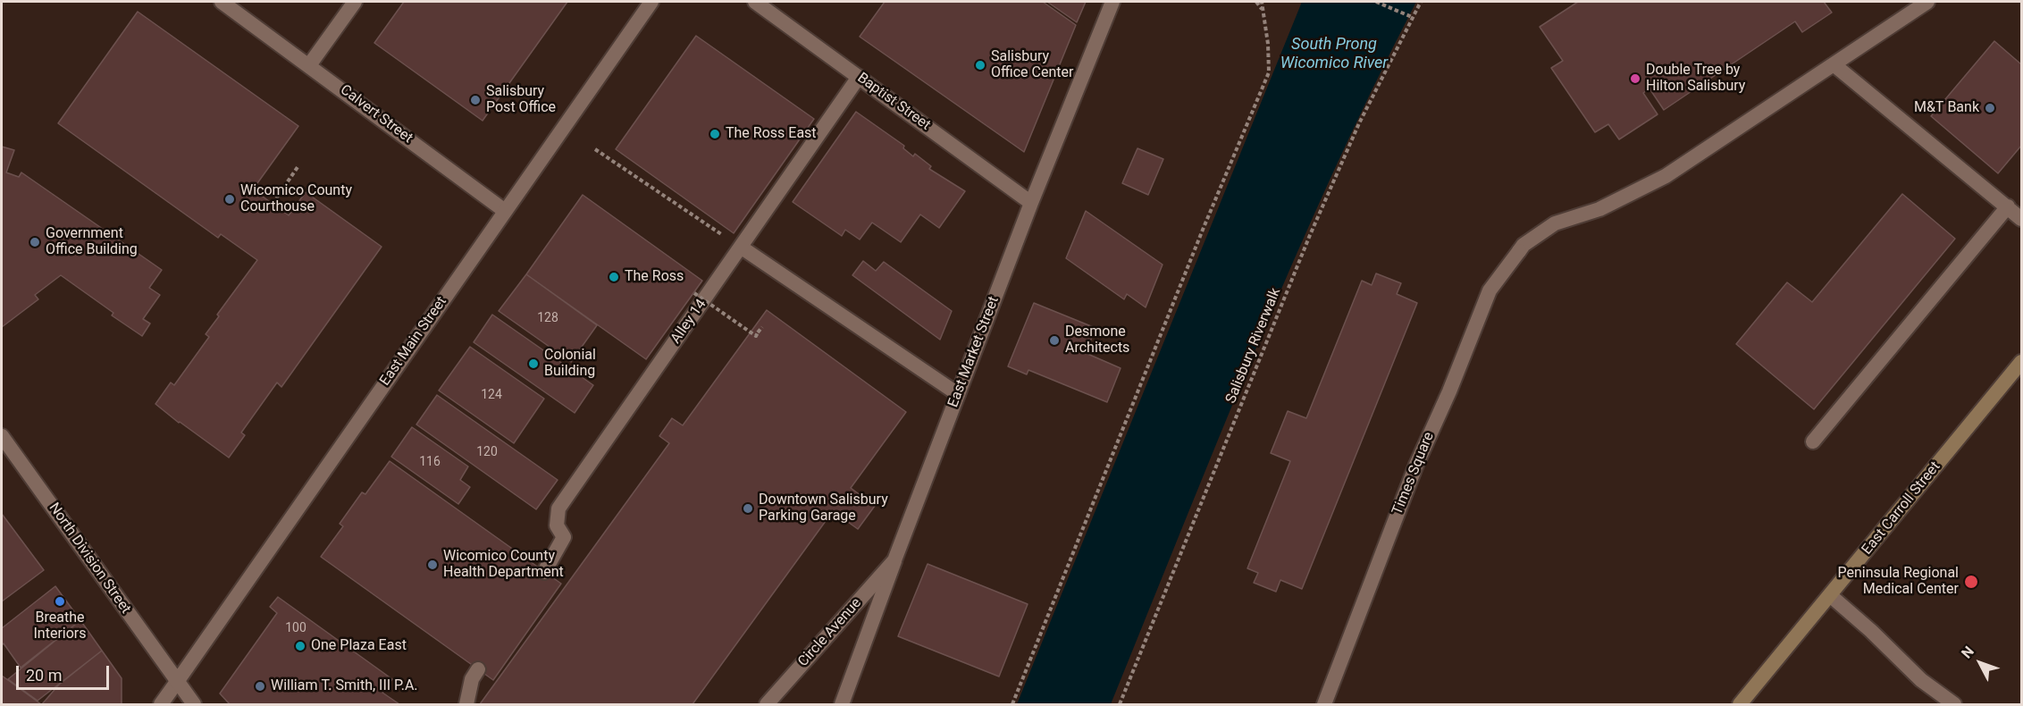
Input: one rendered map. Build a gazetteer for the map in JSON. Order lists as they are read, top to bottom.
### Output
{
  "streets": {
    "main road": ["East Carroll Street"],
    "street": [
      "Baptist Street",
      "Calvert Street",
      "Alley 14",
      "East Main Street",
      "East Market Street",
      "Times Square",
      "North Division Street",
      "Circle Avenue"
    ],
    "path": ["Salisbury Riverwalk"]
  },
  "crossings": [
    ["Baptist Street", "Alley 14"],
    ["Baptist Street", "East Market Street"],
    ["Calvert Street", "East Main Street"],
    ["East Main Street", "North Division Street"],
    ["East Market Street", "Circle Avenue"]
  ],
  "water": ["South Prong Wicomico River"],
  "places": [
    "Salisbury Office Center",
    "Double Tree by Hilton Salisbury",
    "Salisbury Post Office",
    "M&T Bank",
    "The Ross East",
    "Wicomico County Courthouse",
    "Government Office Building",
    "The Ross",
    "Desmone Architects",
    "Colonial Building",
    "Downtown Salisbury Parking Garage",
    "Wicomico County Health Department",
    "Peninsula Regional Medical Center",
    "Breathe Interiors",
    "One Plaza East",
    "William T. Smith, III P.A."
  ],
  "house_numbers": [
    "128",
    "124",
    "120",
    "116",
    "100"
  ],
  "scale_bar": "20 m",
  "north": "top left"
}
